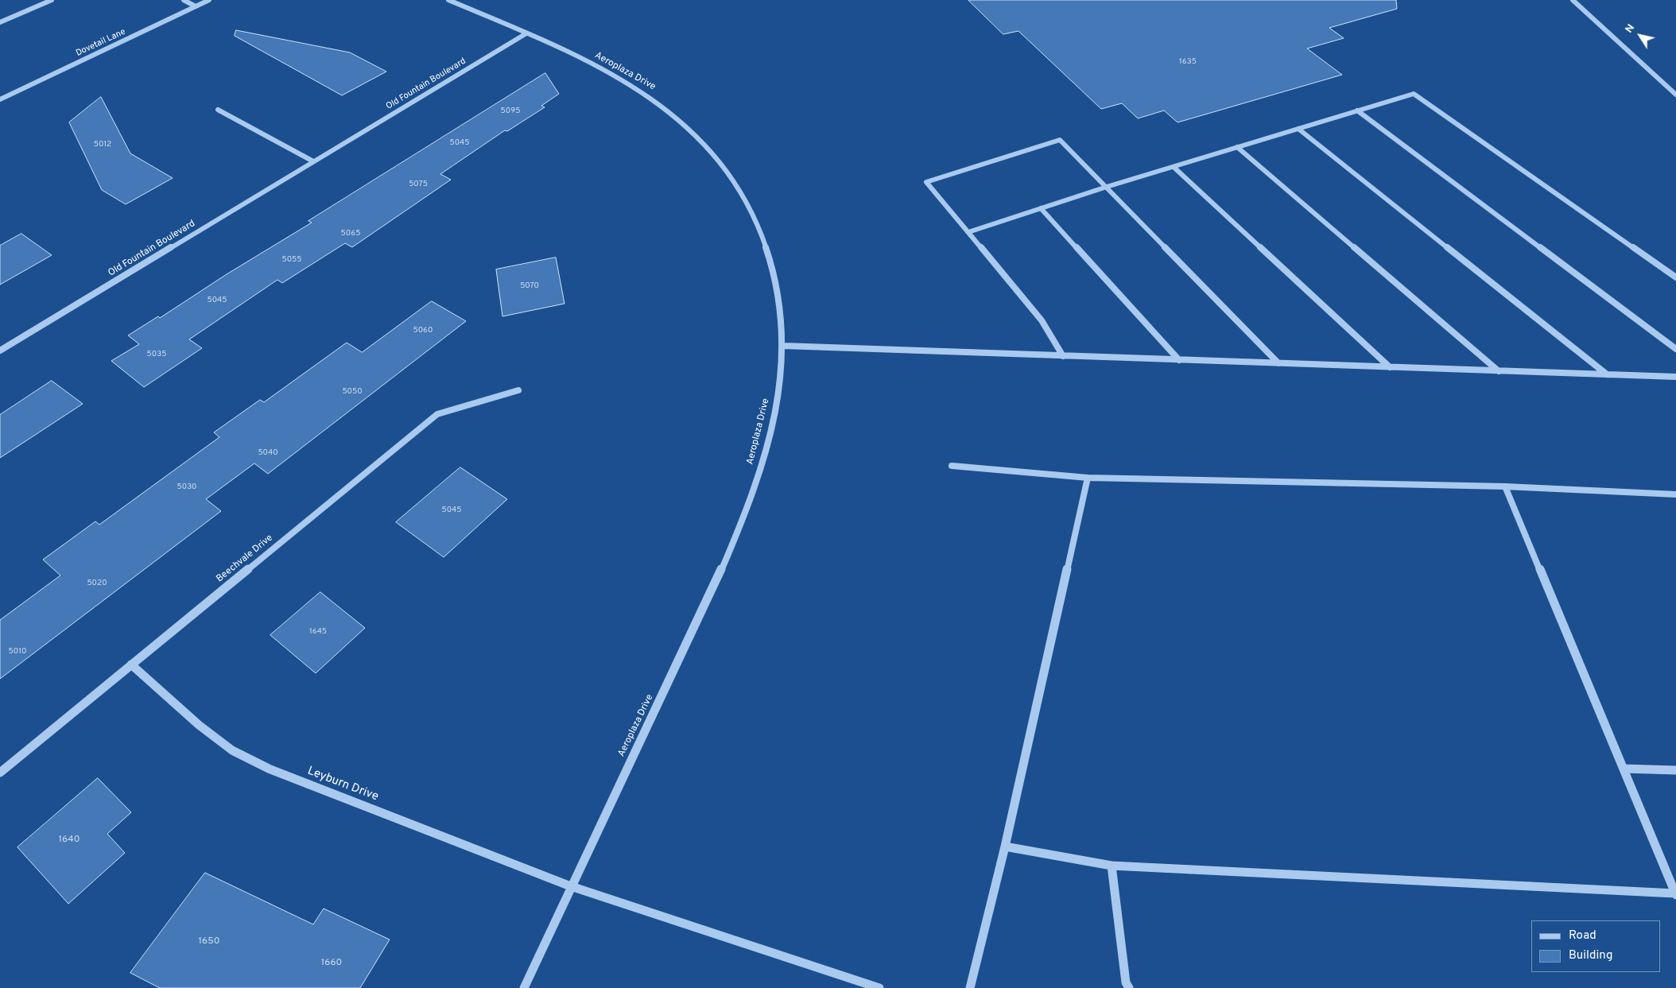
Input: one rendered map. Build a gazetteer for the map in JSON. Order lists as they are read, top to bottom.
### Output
{
  "streets": {
    "street": [
      "Dovetail Lane",
      "Aeroplaza Drive",
      "Old Fountain Boulevard",
      "Beechvale Drive",
      "Leyburn Drive"
    ]
  },
  "crossings": [
    ["Aeroplaza Drive", "Old Fountain Boulevard"],
    ["Aeroplaza Drive", "Leyburn Drive"],
    ["Beechvale Drive", "Leyburn Drive"]
  ],
  "house_numbers": [
    "1635",
    "5095",
    "5045",
    "5012",
    "5075",
    "5065",
    "5055",
    "5070",
    "5045",
    "5060",
    "5035",
    "5050",
    "5040",
    "5030",
    "5045",
    "5020",
    "1645",
    "5010",
    "1640",
    "1650",
    "1660"
  ],
  "legend": ["Road", "Building"],
  "north": "top left"
}
